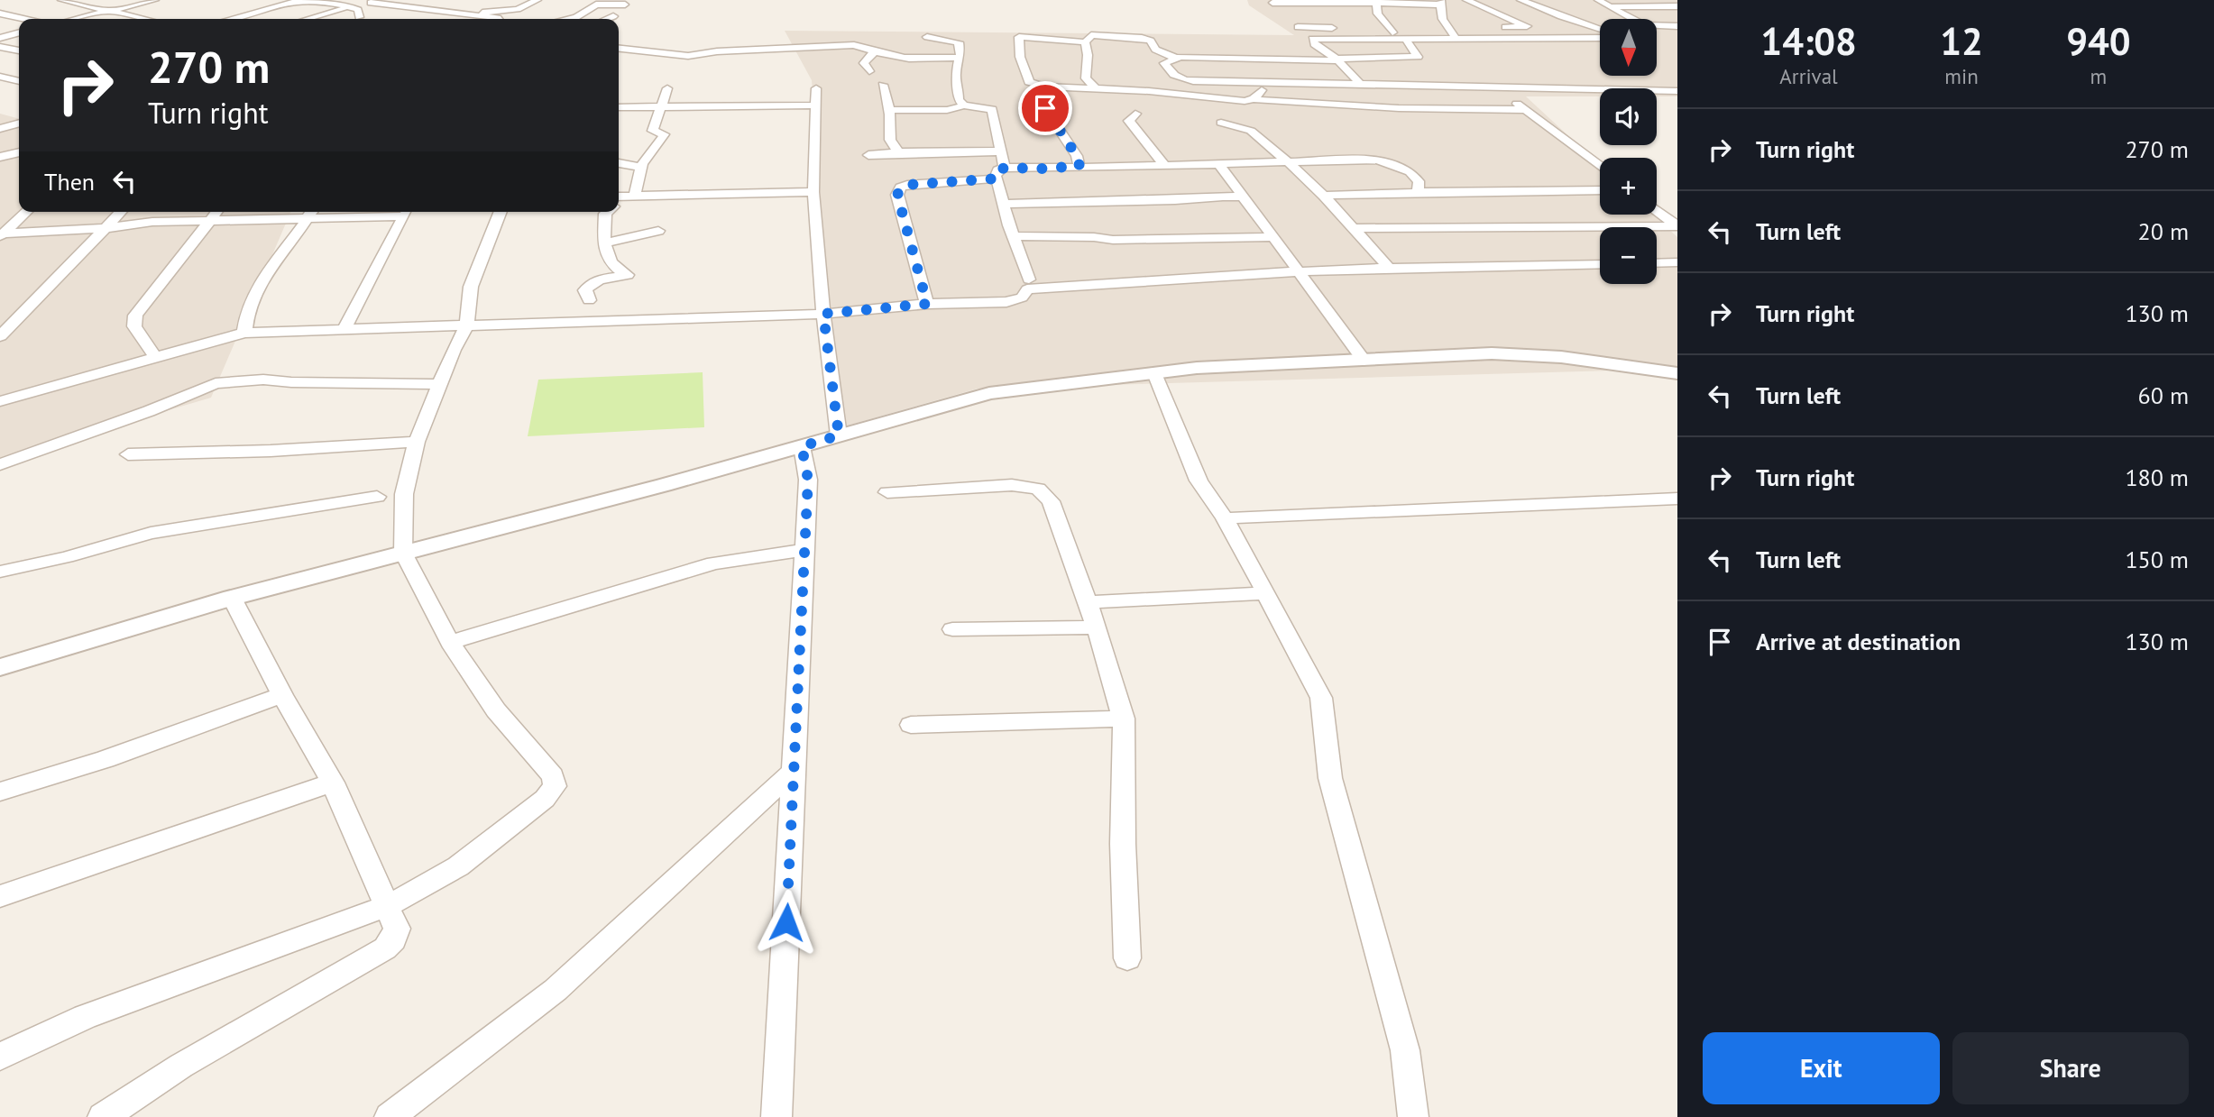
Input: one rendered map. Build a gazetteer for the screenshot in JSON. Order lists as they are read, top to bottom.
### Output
{
  "north": "bottom",
  "page": {
    "eta": [
      "14:08",
      "Arrival",
      "12",
      "min",
      "940",
      "m"
    ],
    "map_buttons": ["+", "−"],
    "turn": ["270 m", "Turn right"],
    "list": [
      {
        "name": "Turn right",
        "value": "270 m"
      },
      {
        "name": "Turn left",
        "value": "20 m"
      },
      {
        "name": "Turn right",
        "value": "130 m"
      },
      {
        "name": "Turn left",
        "value": "60 m"
      },
      {
        "name": "Turn right",
        "value": "180 m"
      },
      {
        "name": "Turn left",
        "value": "150 m"
      },
      {
        "name": "Arrive at destination",
        "value": "130 m"
      }
    ],
    "then": "Then",
    "buttons": ["Exit", "Share"]
  }
}
